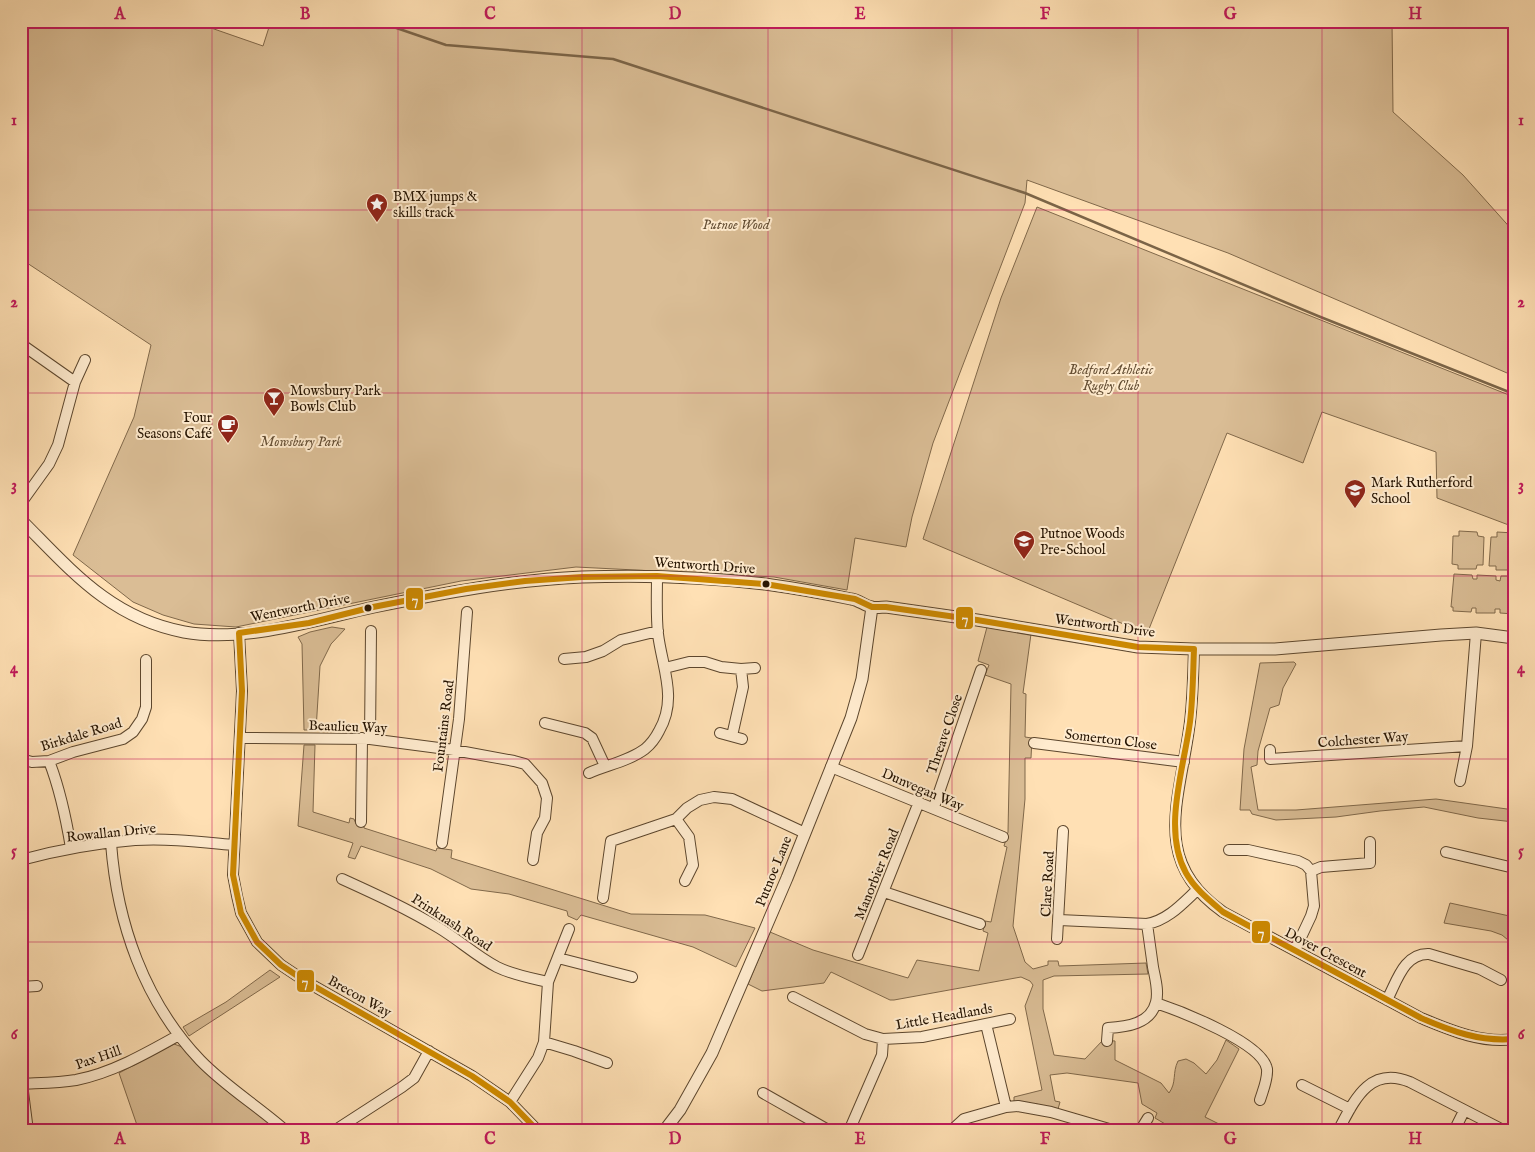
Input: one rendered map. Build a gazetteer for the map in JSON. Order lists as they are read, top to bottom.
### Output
{
  "streets": {
    "street": [
      "Wentworth Drive",
      "Beaulieu Way",
      "Fountains Road",
      "Birkdale Road",
      "Threave Close",
      "Somerton Close",
      "Colchester Way",
      "Dunvegan Way",
      "Rowallan Drive",
      "Putnoe Lane",
      "Manorbier Road",
      "Clare Road",
      "Prinknash Road",
      "Dover Crescent",
      "Brecon Way",
      "Little Headlands",
      "Pax Hill"
    ]
  },
  "crossings": [
    ["Wentworth Drive", "Putnoe Lane"],
    ["Wentworth Drive", "Dover Crescent"],
    ["Wentworth Drive", "Brecon Way"],
    ["Beaulieu Way", "Fountains Road"],
    ["Beaulieu Way", "Brecon Way"],
    ["Threave Close", "Dunvegan Way"],
    ["Somerton Close", "Dover Crescent"],
    ["Dunvegan Way", "Putnoe Lane"],
    ["Dunvegan Way", "Manorbier Road"],
    ["Rowallan Drive", "Brecon Way"]
  ],
  "parks": ["Putnoe Wood", "Bedford Athletic Rugby Club", "Mowsbury Park"],
  "places": {
    "place": ["BMX jumps & skills track"],
    "bar": ["Mowsbury Park Bowls Club"],
    "cafe": ["Four Seasons Café"],
    "school or university": ["Mark Rutherford School", "Putnoe Woods Pre-School"]
  },
  "lines": ["transit line 7"],
  "grid": {
    "columns": [
      "A",
      "B",
      "C",
      "D",
      "E",
      "F",
      "G",
      "H"
    ],
    "rows": [
      "1",
      "2",
      "3",
      "4",
      "5",
      "6"
    ]
  }
}
